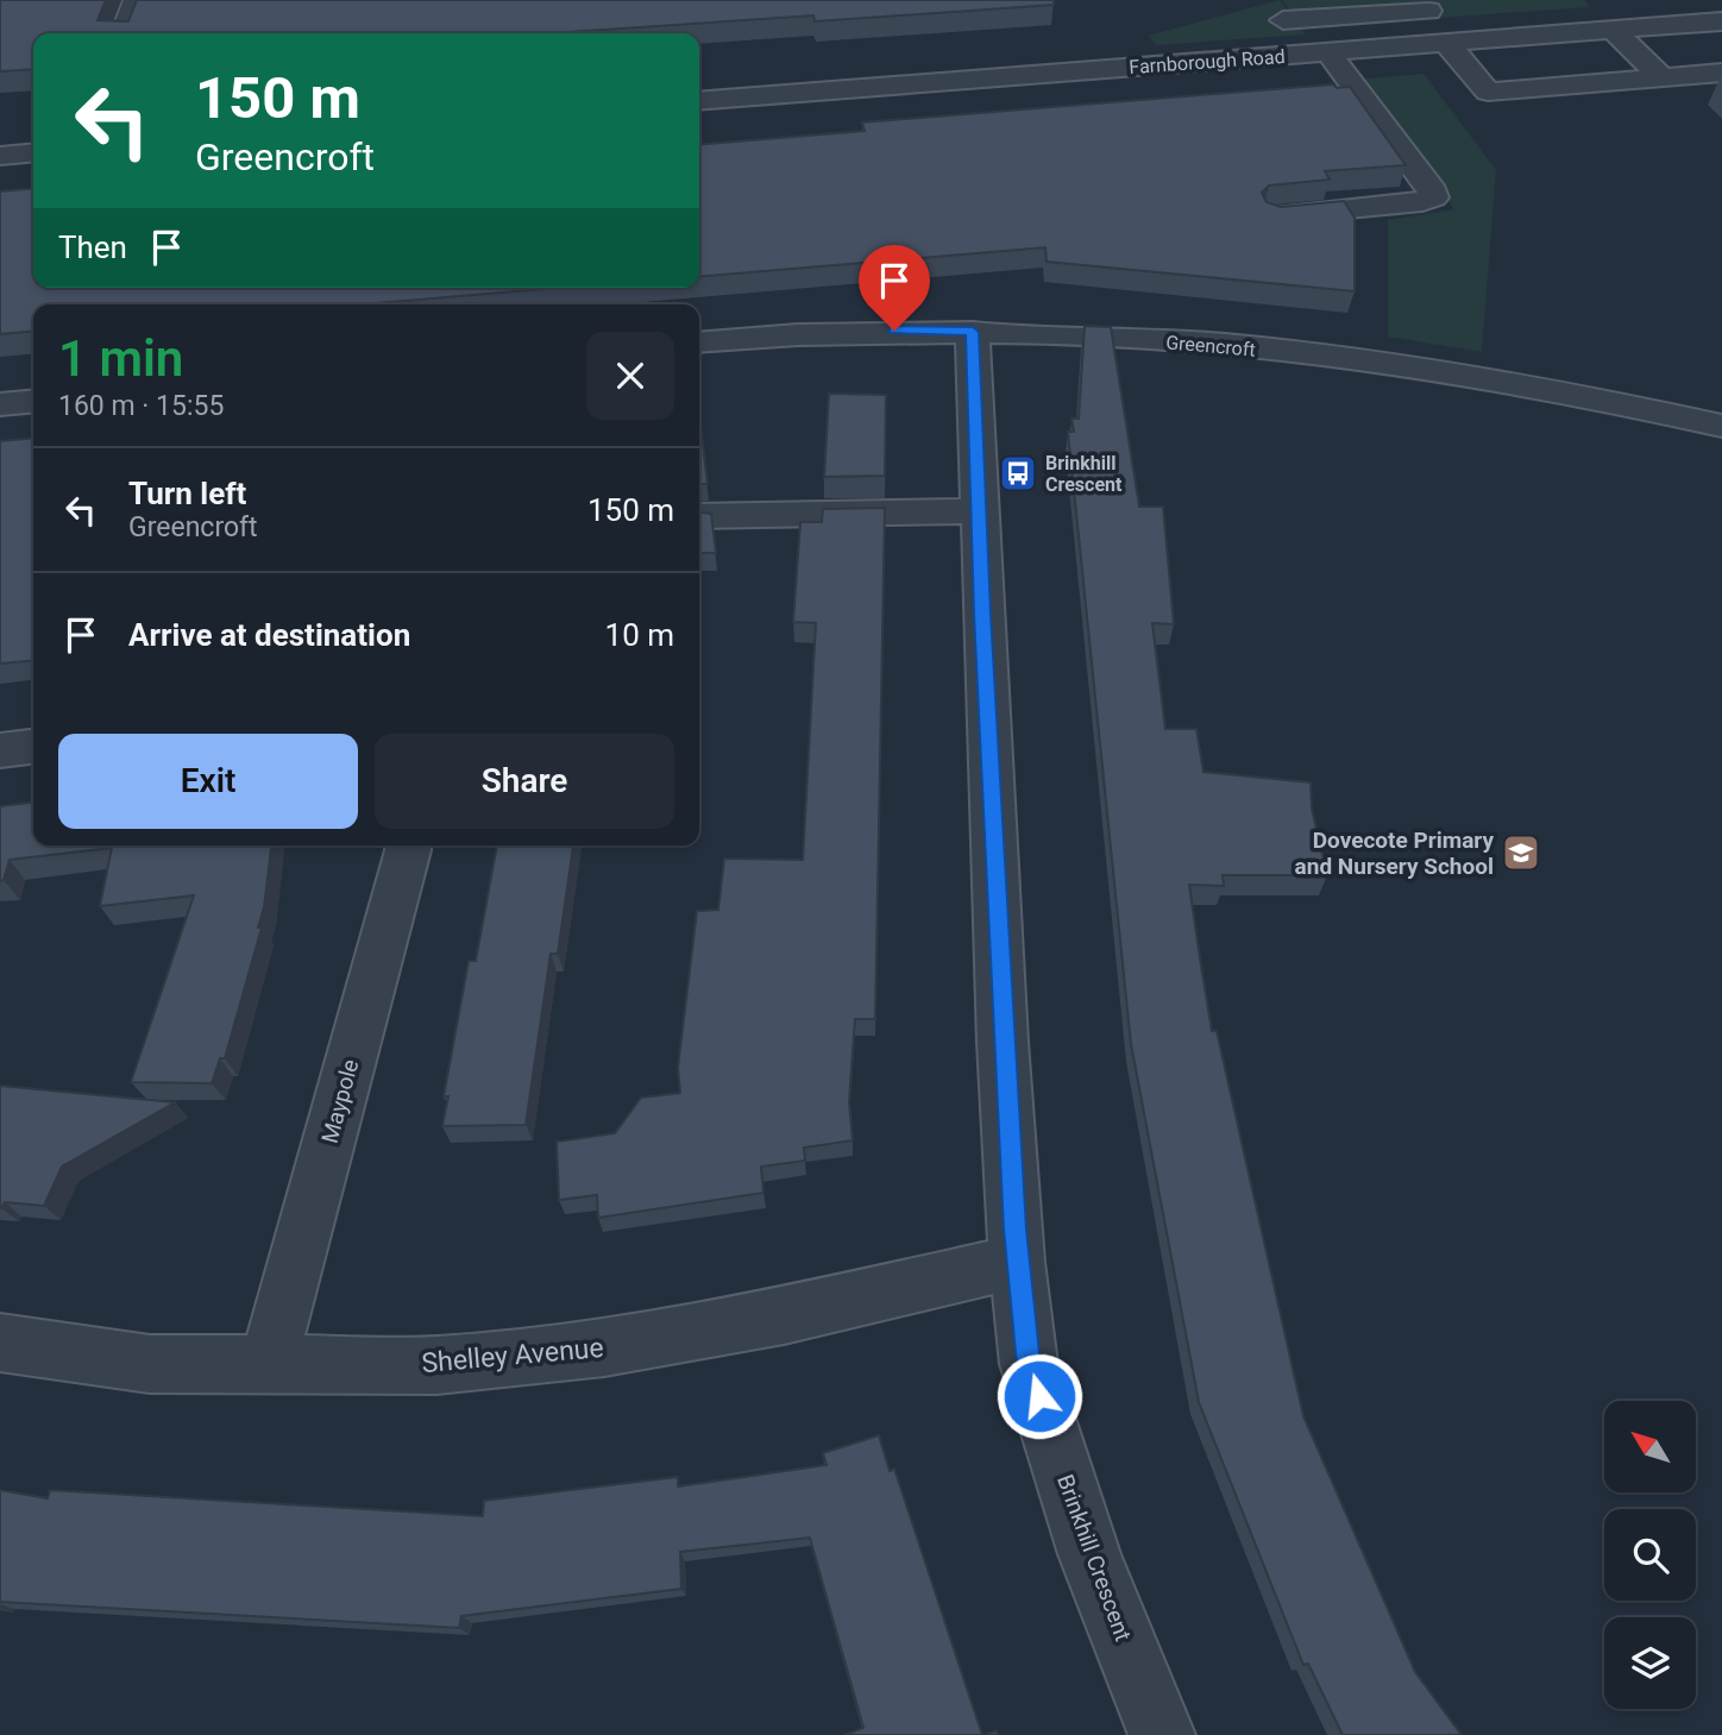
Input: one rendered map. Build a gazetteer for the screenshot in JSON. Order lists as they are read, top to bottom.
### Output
{
  "streets": {
    "street": [
      "Farnborough Road",
      "Greencroft",
      "Maypole",
      "Shelley Avenue",
      "Brinkhill Crescent"
    ]
  },
  "crossings": [
    ["Greencroft", "Brinkhill Crescent"],
    ["Maypole", "Shelley Avenue"],
    ["Shelley Avenue", "Brinkhill Crescent"]
  ],
  "places": {
    "bus stop": ["Brinkhill Crescent"],
    "school or university": ["Dovecote Primary and Nursery School"]
  },
  "north": "top left",
  "page": {
    "turn": ["150 m", "Greencroft"],
    "then": "Then",
    "heading": ["1 min", "160 m · 15:55"],
    "list": [
      {
        "name": "Turn left",
        "note": "Greencroft",
        "value": "150 m"
      },
      {
        "name": "Arrive at destination",
        "value": "10 m"
      }
    ],
    "buttons": ["Exit", "Share"]
  }
}
